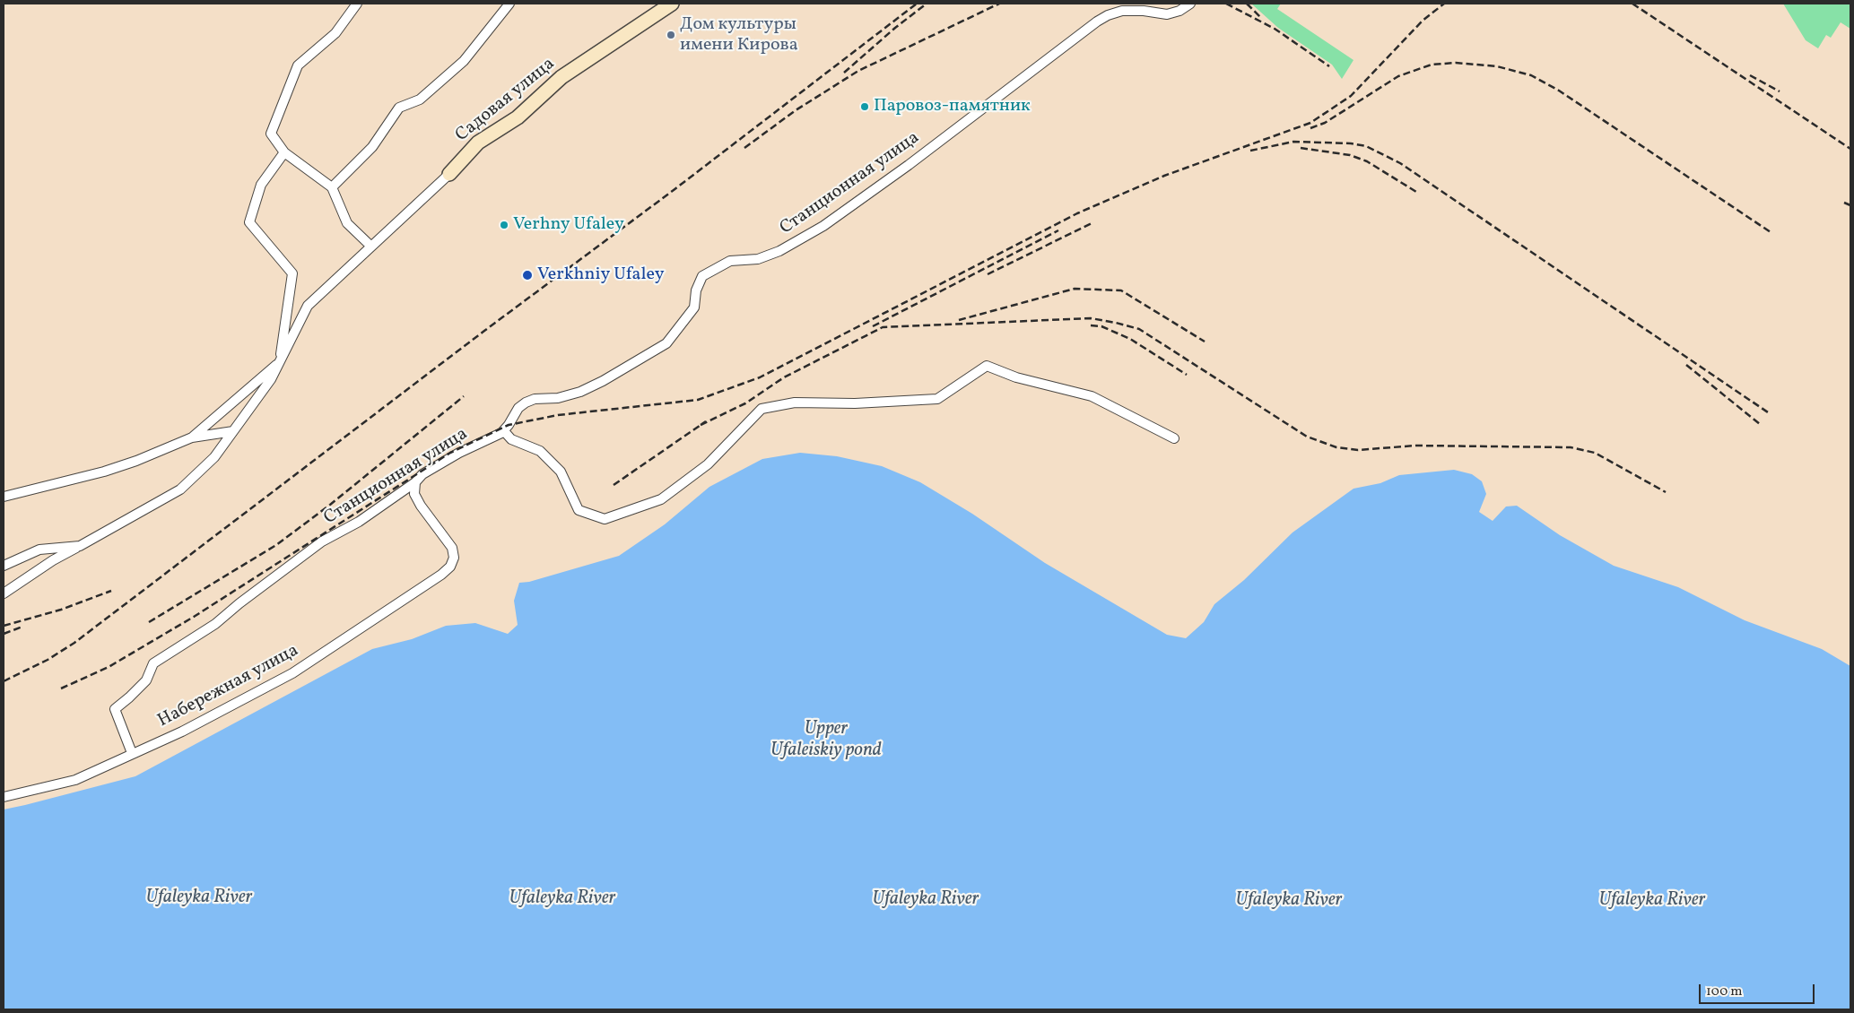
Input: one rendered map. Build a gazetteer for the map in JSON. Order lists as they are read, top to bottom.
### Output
{
  "streets": {
    "street": ["Садовая улица", "Станционная улица", "Набережная улица"]
  },
  "crossings": [
    ["Станционная улица", "Набережная улица"]
  ],
  "water": ["Upper Ufaleiskiy pond", "Ufaleyka River"],
  "places": [
    "Дом культуры имени Кирова",
    "Паровоз-памятник",
    "Verhny Ufaley",
    "Verkhniy Ufaley"
  ],
  "scale_bar": "100 m"
}
